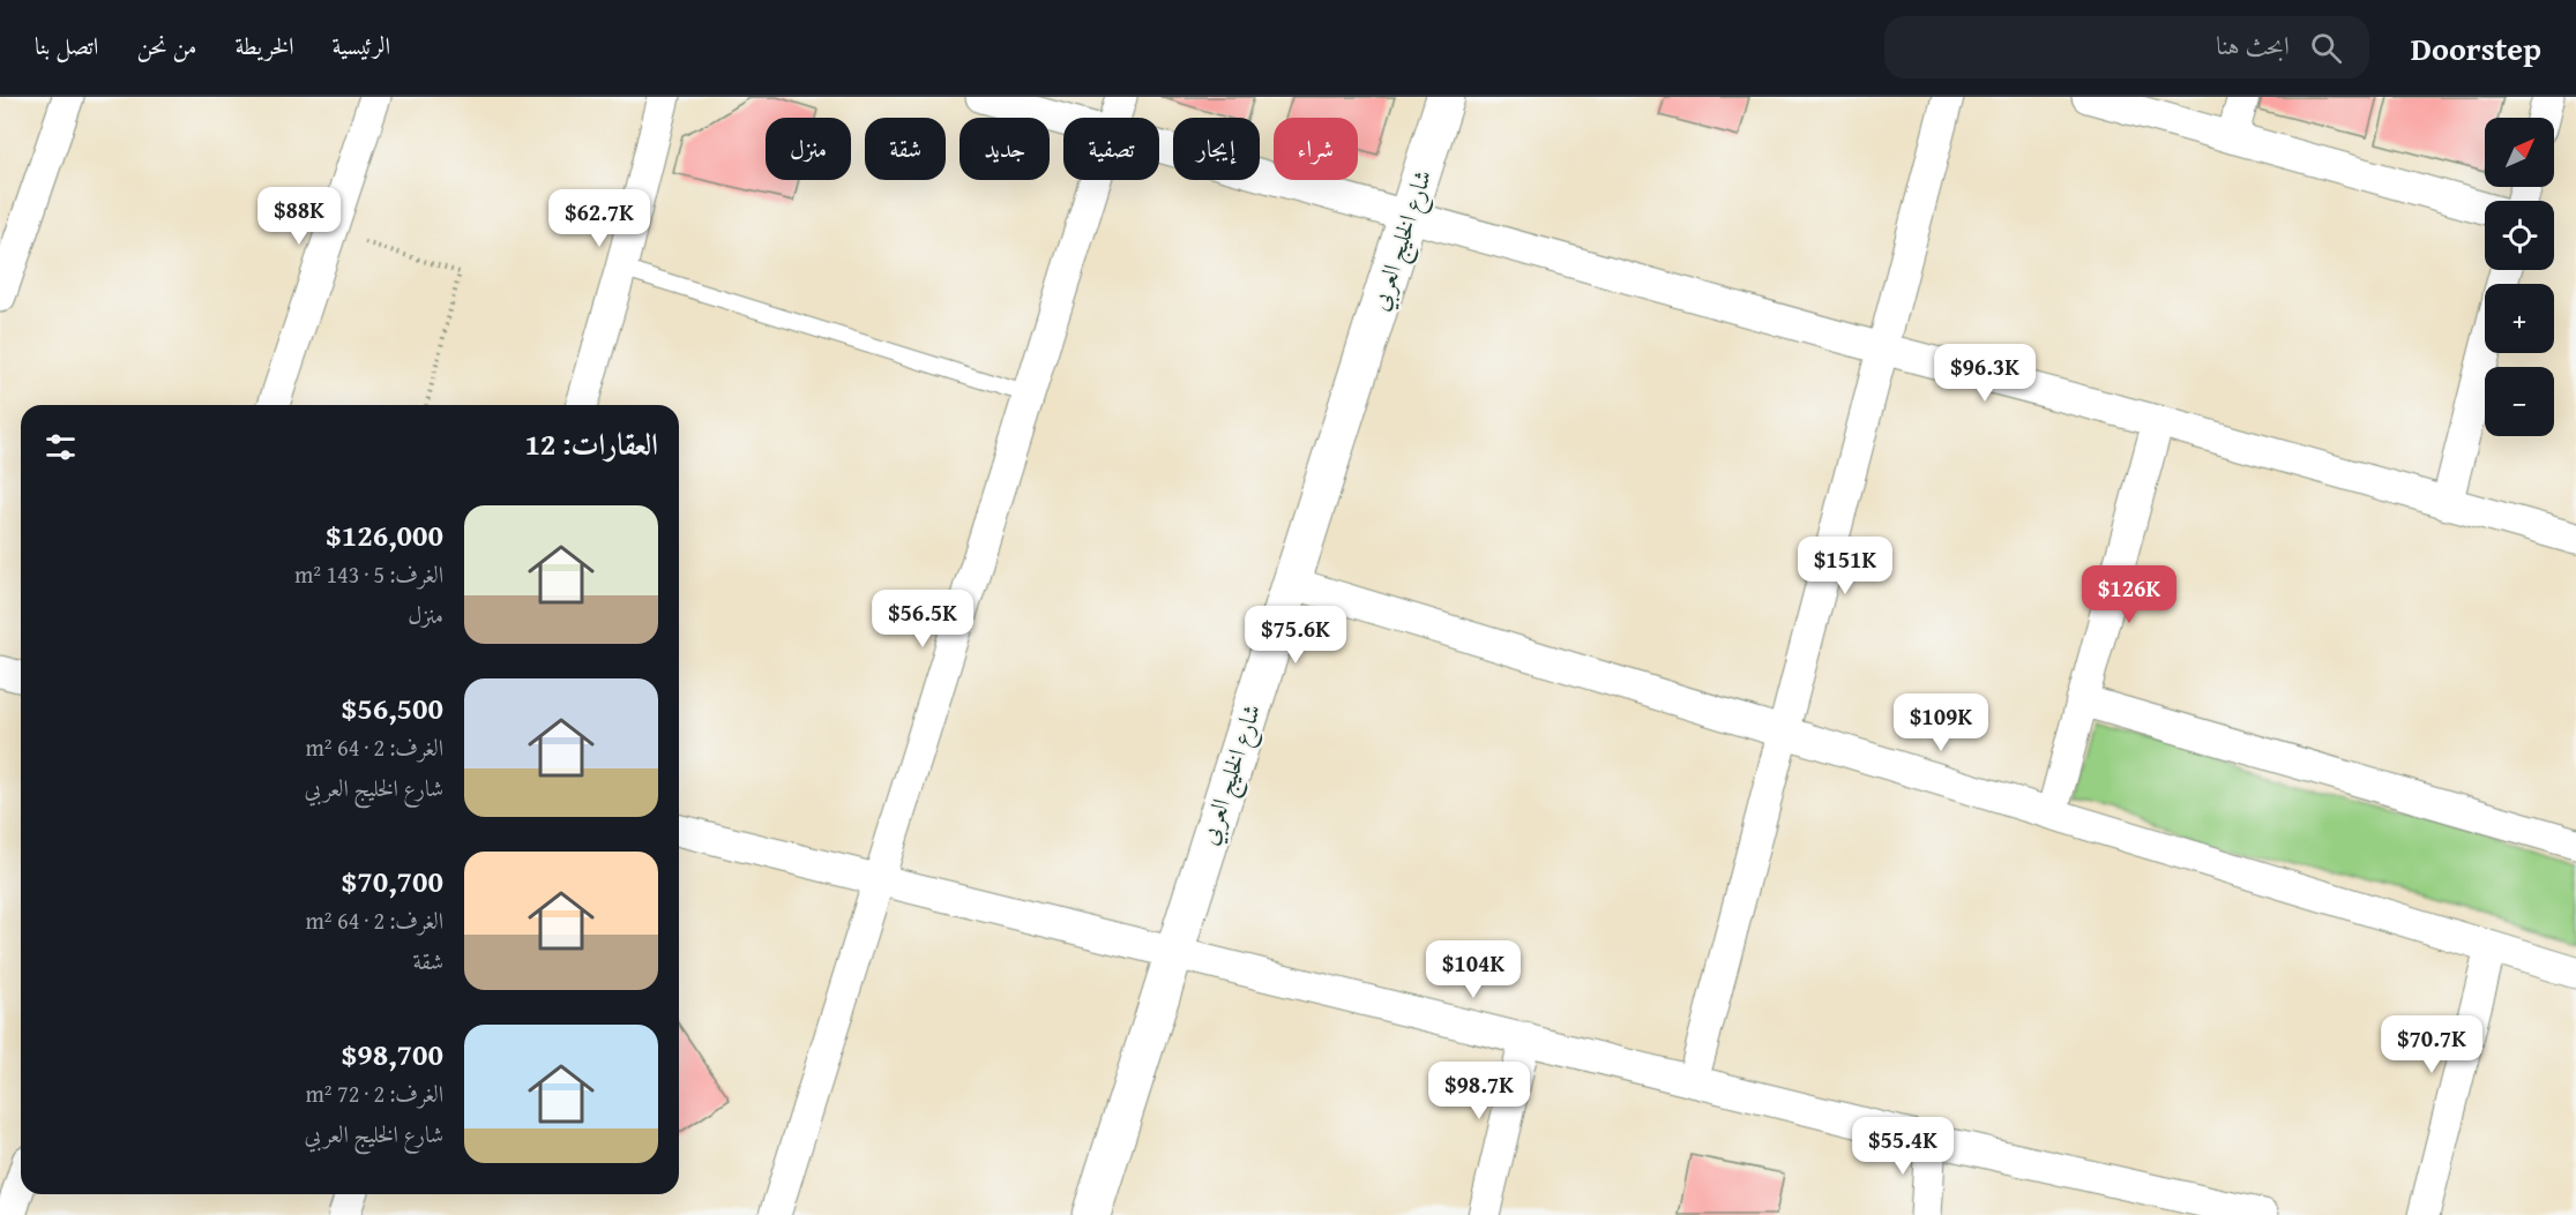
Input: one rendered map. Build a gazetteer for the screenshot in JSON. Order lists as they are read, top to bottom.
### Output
{
  "streets": {
    "street": ["شارع الخليج العربي"]
  },
  "north": "top right",
  "page": {
    "header": "Doorstep",
    "search": "ابحث هنا",
    "nav": [
      "الرئيسية",
      "الخريطة",
      "من نحن",
      "اتصل بنا"
    ],
    "map_buttons": ["+", "−"],
    "chip": [
      "شراء",
      "إيجار",
      "تصفية",
      "جديد",
      "شقة",
      "منزل"
    ],
    "price": [
      "$88K",
      "$62.7K",
      "$96.3K",
      "$151K",
      "$126K",
      "$56.5K",
      "$75.6K",
      "$109K",
      "$104K",
      "$70.7K",
      "$98.7K",
      "$55.4K"
    ],
    "heading": "العقارات: 12",
    "list": [
      {
        "name": "$126,000",
        "note": "الغرف: 5 · 143 m² · منزل"
      },
      {
        "name": "$56,500",
        "note": "الغرف: 2 · 64 m² · شارع الخليج العربي"
      },
      {
        "name": "$70,700",
        "note": "الغرف: 2 · 64 m² · شقة"
      },
      {
        "name": "$98,700",
        "note": "الغرف: 2 · 72 m² · شارع الخليج العربي"
      }
    ]
  }
}
